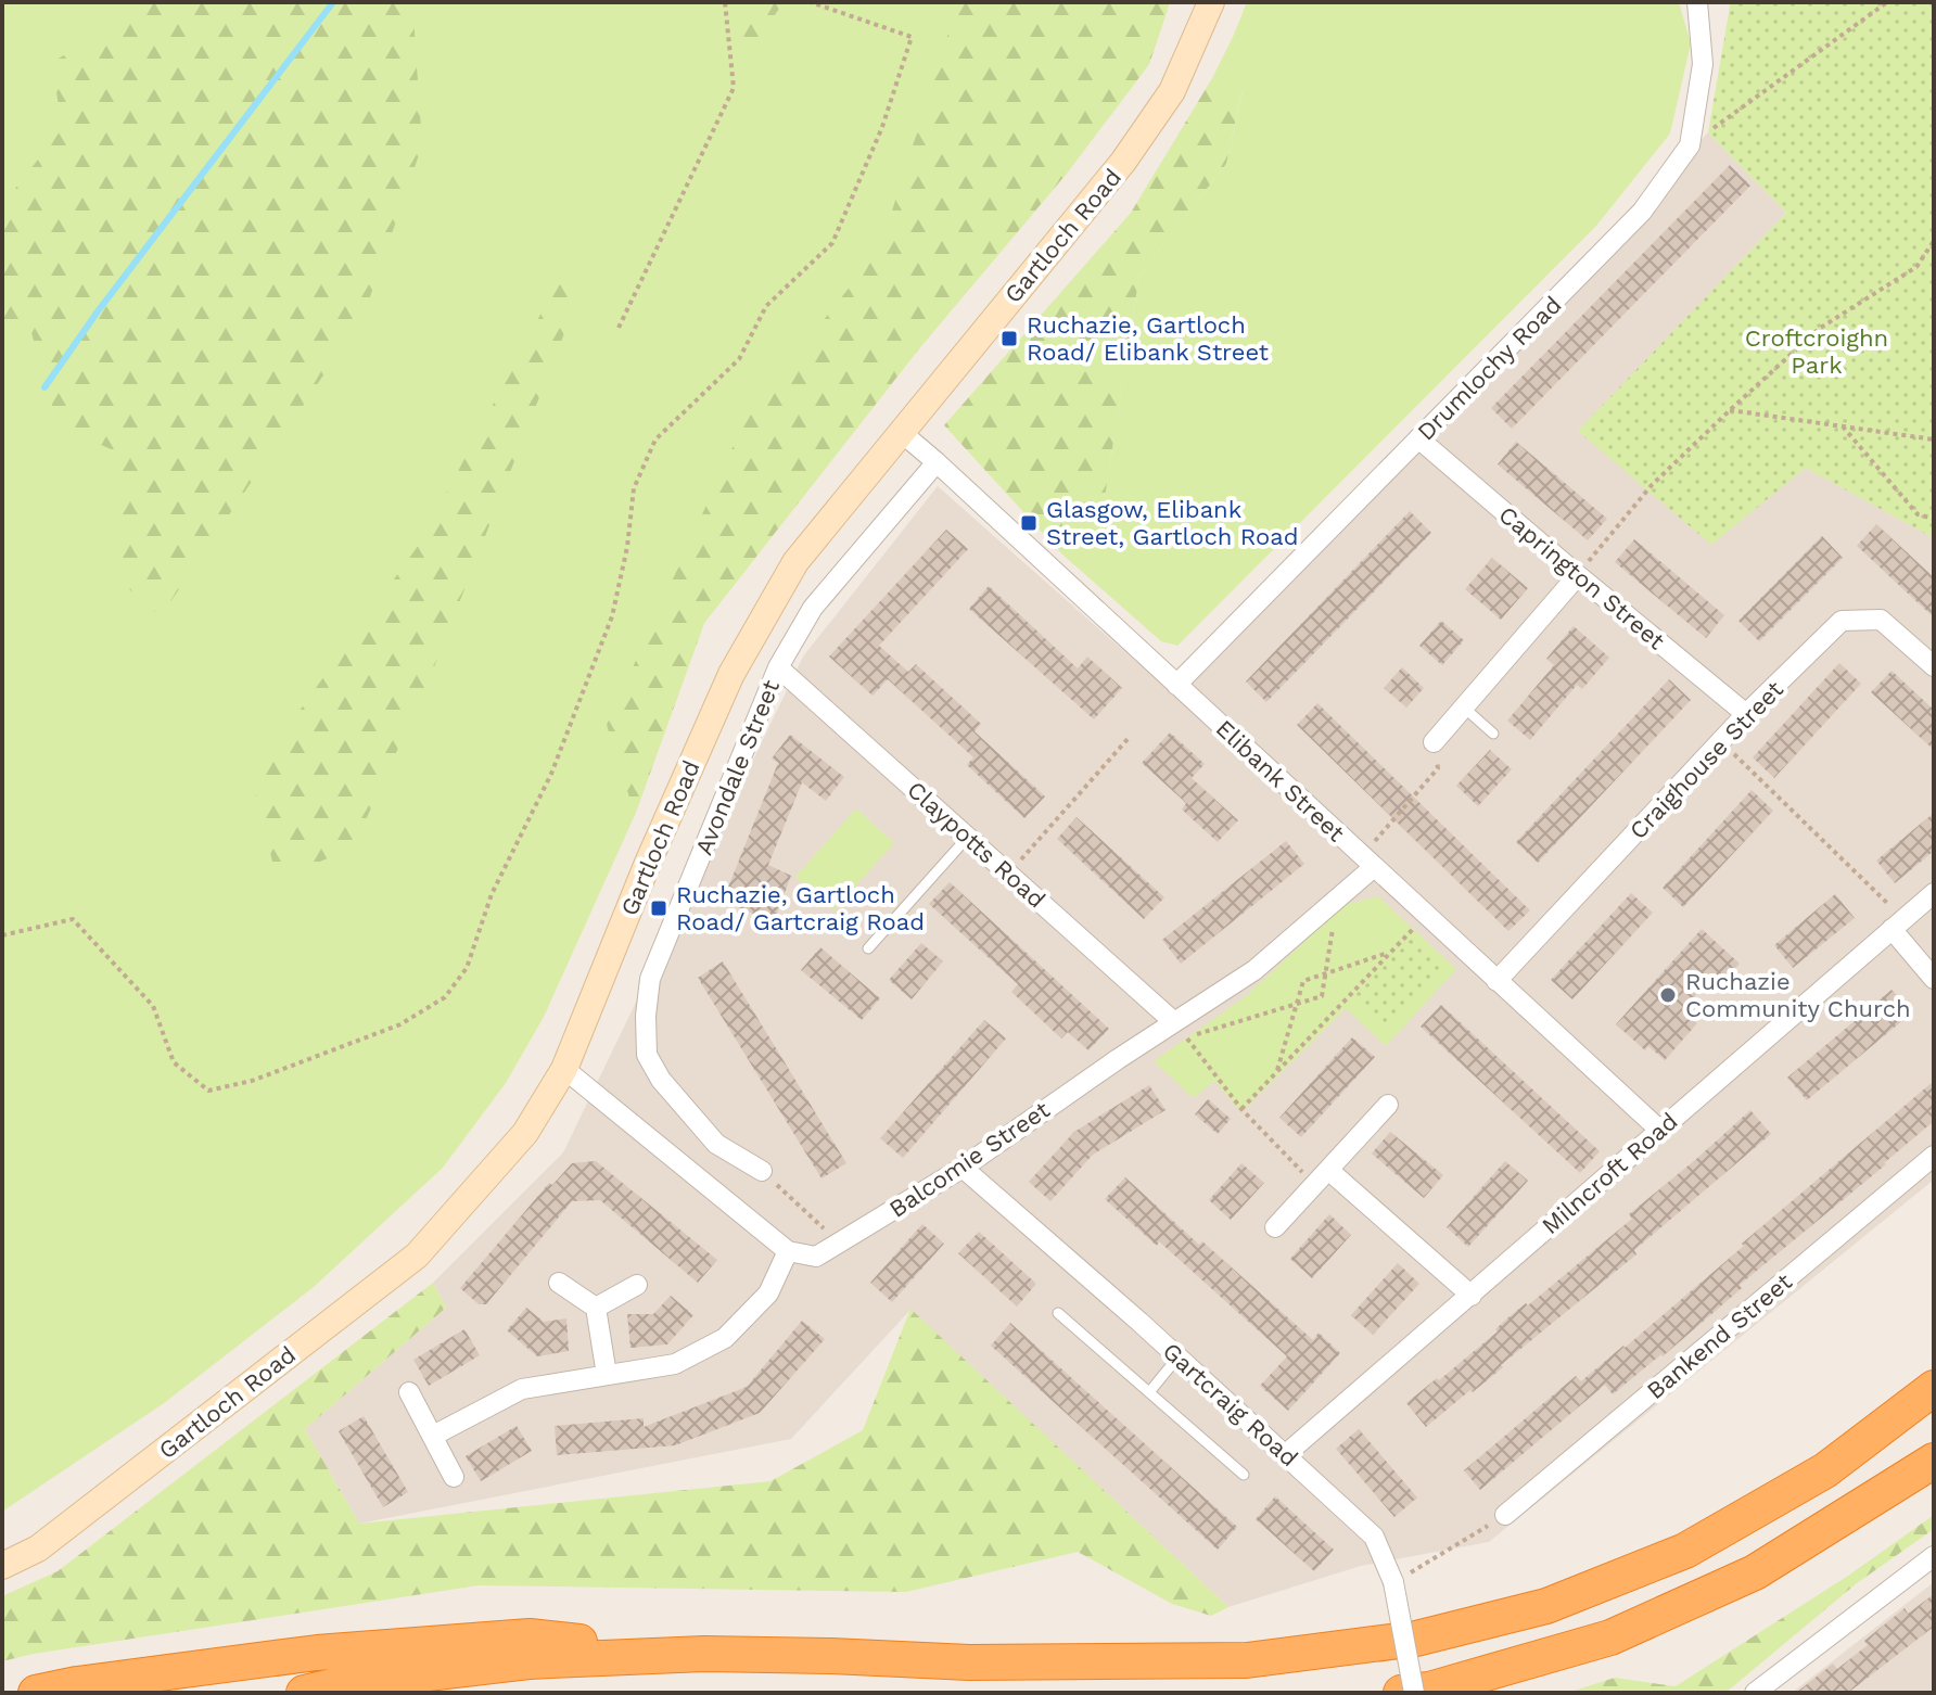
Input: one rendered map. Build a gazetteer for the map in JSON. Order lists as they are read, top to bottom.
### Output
{
  "streets": {
    "main road": ["Gartloch Road"],
    "street": [
      "Drumlochy Road",
      "Caprington Street",
      "Craighouse Street",
      "Avondale Street",
      "Elibank Street",
      "Claypotts Road",
      "Balcomie Street",
      "Milncroft Road",
      "Bankend Street",
      "Gartcraig Road"
    ]
  },
  "crossings": [
    ["Gartloch Road", "Elibank Street"],
    ["Drumlochy Road", "Caprington Street"],
    ["Drumlochy Road", "Elibank Street"],
    ["Caprington Street", "Craighouse Street"],
    ["Craighouse Street", "Elibank Street"],
    ["Avondale Street", "Elibank Street"],
    ["Avondale Street", "Claypotts Road"],
    ["Elibank Street", "Balcomie Street"],
    ["Elibank Street", "Milncroft Road"],
    ["Claypotts Road", "Balcomie Street"],
    ["Balcomie Street", "Gartcraig Road"],
    ["Milncroft Road", "Gartcraig Road"]
  ],
  "parks": ["Croftcroighn Park"],
  "places": {
    "transit": ["Ruchazie, Gartloch Road/ Elibank Street", "Glasgow, Elibank Street, Gartloch Road", "Ruchazie, Gartloch Road/ Gartcraig Road"],
    "other": ["Ruchazie Community Church"]
  }
}
